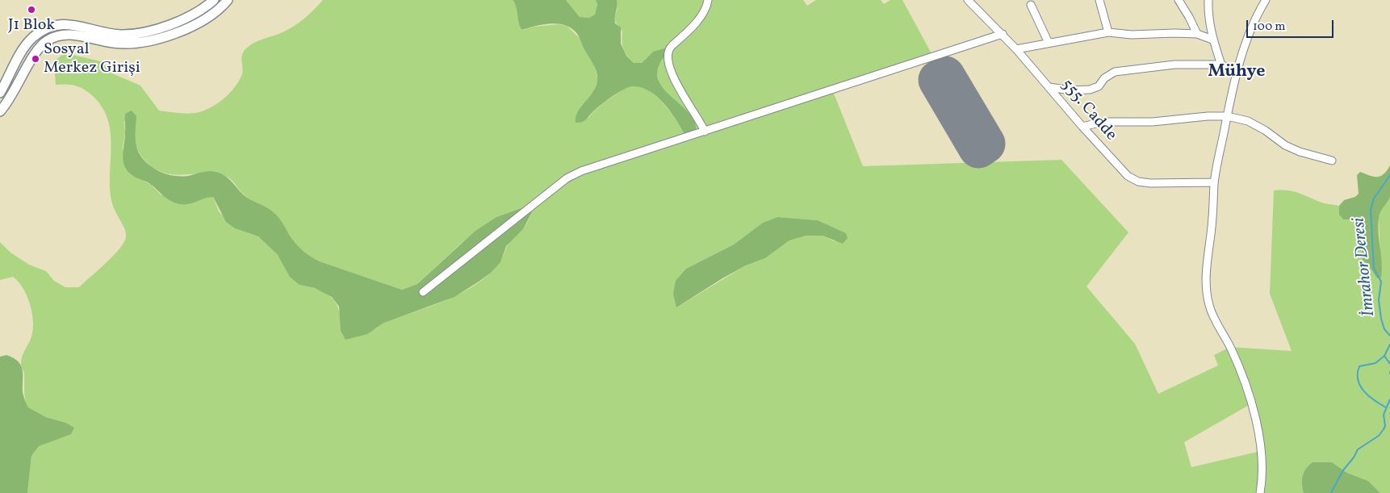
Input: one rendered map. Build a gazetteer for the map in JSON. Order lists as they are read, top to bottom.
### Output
{
  "streets": {
    "street": ["555. Cadde"]
  },
  "districts": ["Mühye"],
  "water": ["İmrahor Deresi"],
  "places": ["J1 Blok", "Sosyal Merkez Girişi"],
  "scale_bar": "100 m"
}
